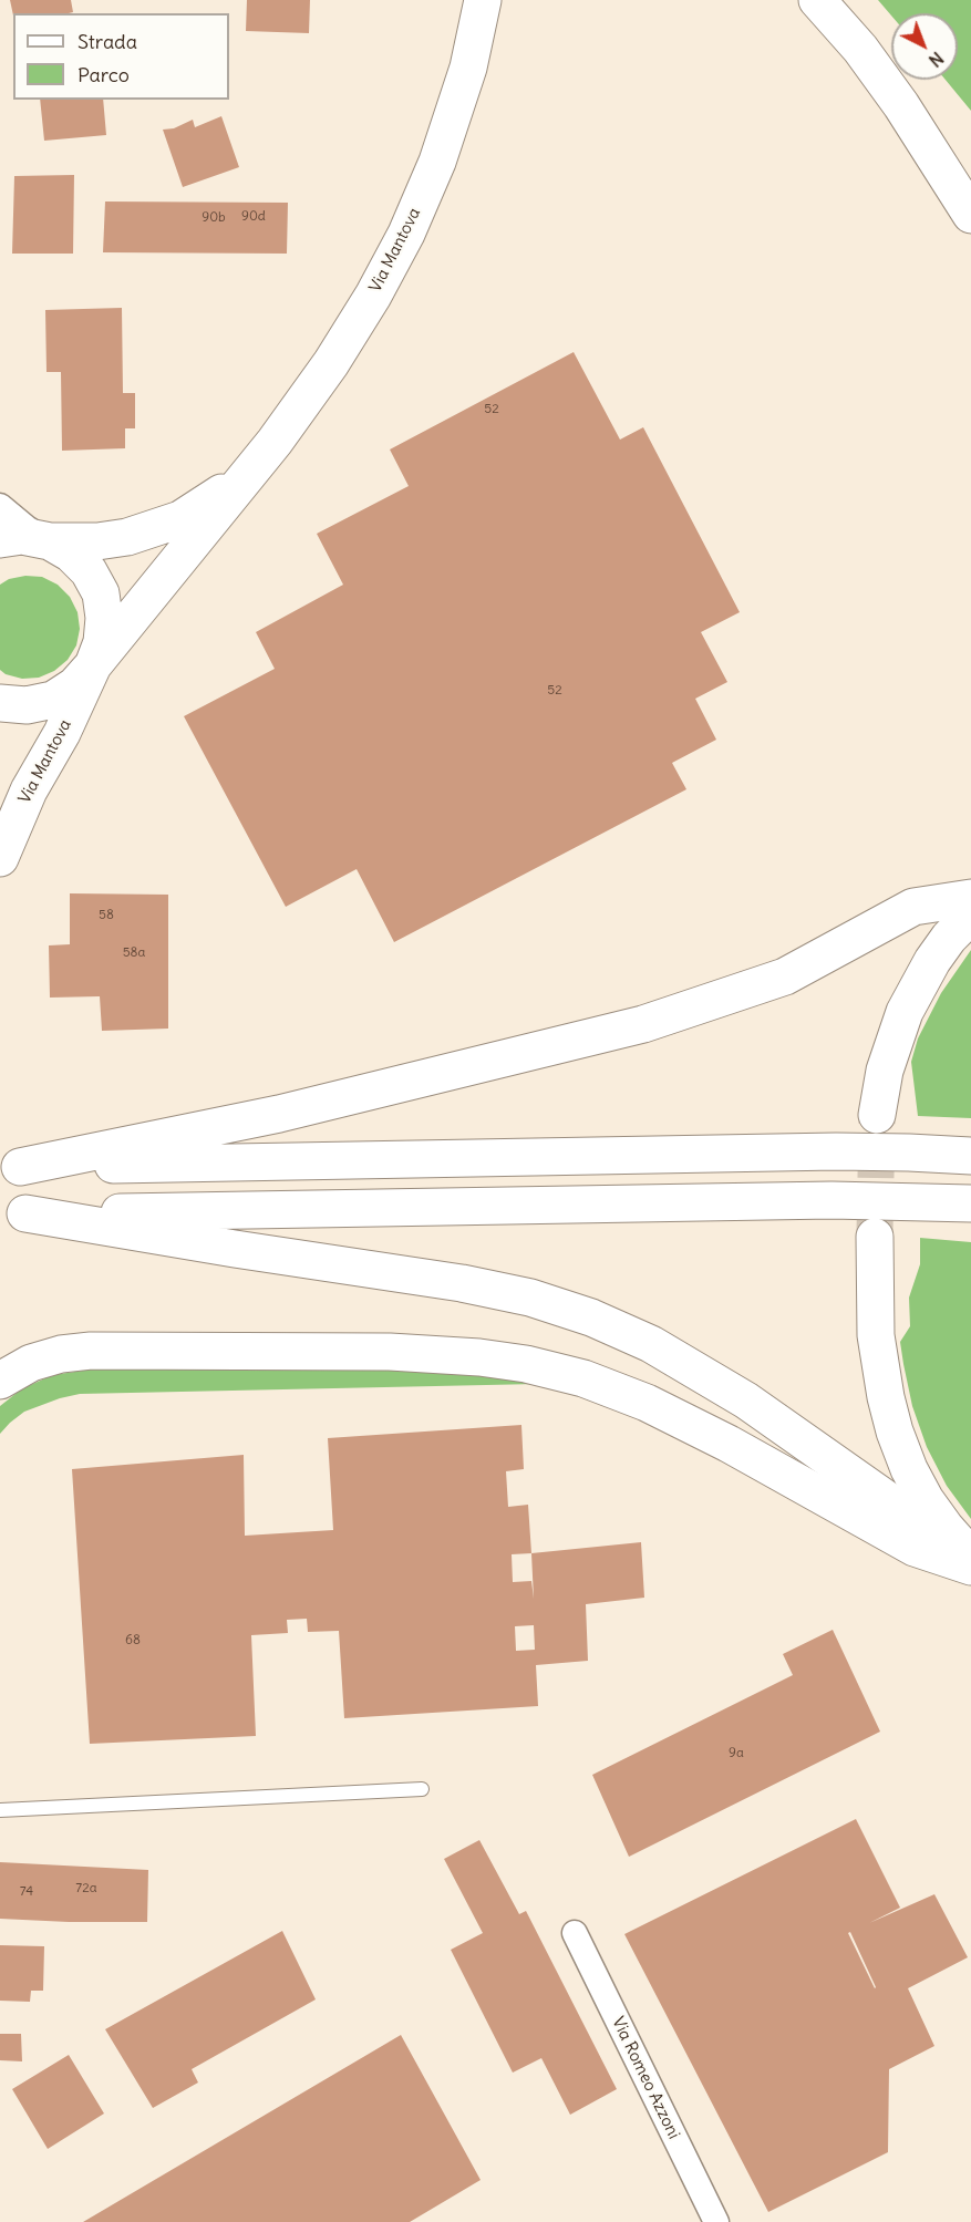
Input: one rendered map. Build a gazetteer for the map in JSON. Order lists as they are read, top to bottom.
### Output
{
  "streets": {
    "main road": ["Via Mantova"],
    "street": ["Via Romeo Azzoni"]
  },
  "house_numbers": [
    "90d",
    "90b",
    "52",
    "52",
    "58",
    "58a",
    "68",
    "9a",
    "72a",
    "74"
  ],
  "legend": ["Strada", "Parco"],
  "north": "bottom right"
}
